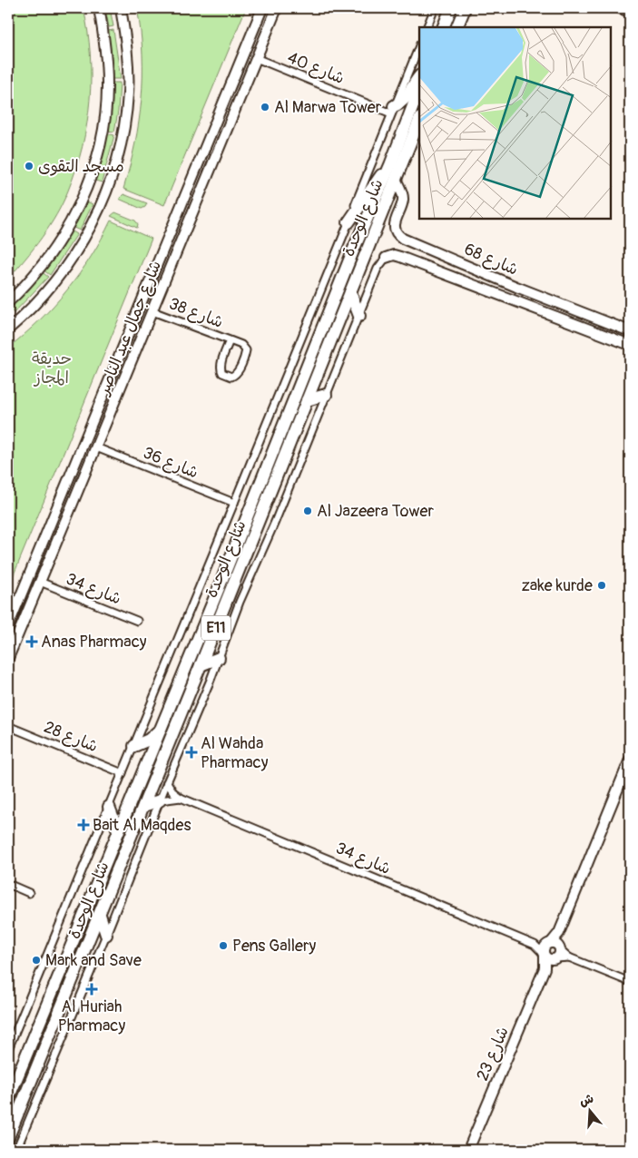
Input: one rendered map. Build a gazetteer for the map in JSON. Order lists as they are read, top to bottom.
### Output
{
  "streets": {
    "highway": ["شارع الوحدة", "E11"],
    "street": [
      "شارع 40",
      "شارع 68",
      "شارع 38",
      "شارع جمال عبد الناصر",
      "شارع 36",
      "شارع 34",
      "شارع 28",
      "شارع 23"
    ]
  },
  "crossings": [
    ["شارع 40", "شارع جمال عبد الناصر"],
    ["شارع الوحدة", "شارع 68"],
    ["شارع 38", "شارع جمال عبد الناصر"],
    ["شارع جمال عبد الناصر", "شارع 36"],
    ["شارع جمال عبد الناصر", "شارع 34"],
    ["شارع 34", "شارع 23"]
  ],
  "parks": ["حديقة المجاز"],
  "places": {
    "other": [
      "Al Marwa Tower",
      "مسجد التقوى",
      "Al Jazeera Tower",
      "zake kurde",
      "Pens Gallery",
      "Mark and Save"
    ],
    "health": [
      "Anas Pharmacy",
      "Al Wahda Pharmacy",
      "Bait Al Maqdes",
      "Al Huriah Pharmacy"
    ]
  },
  "north": "top"
}
